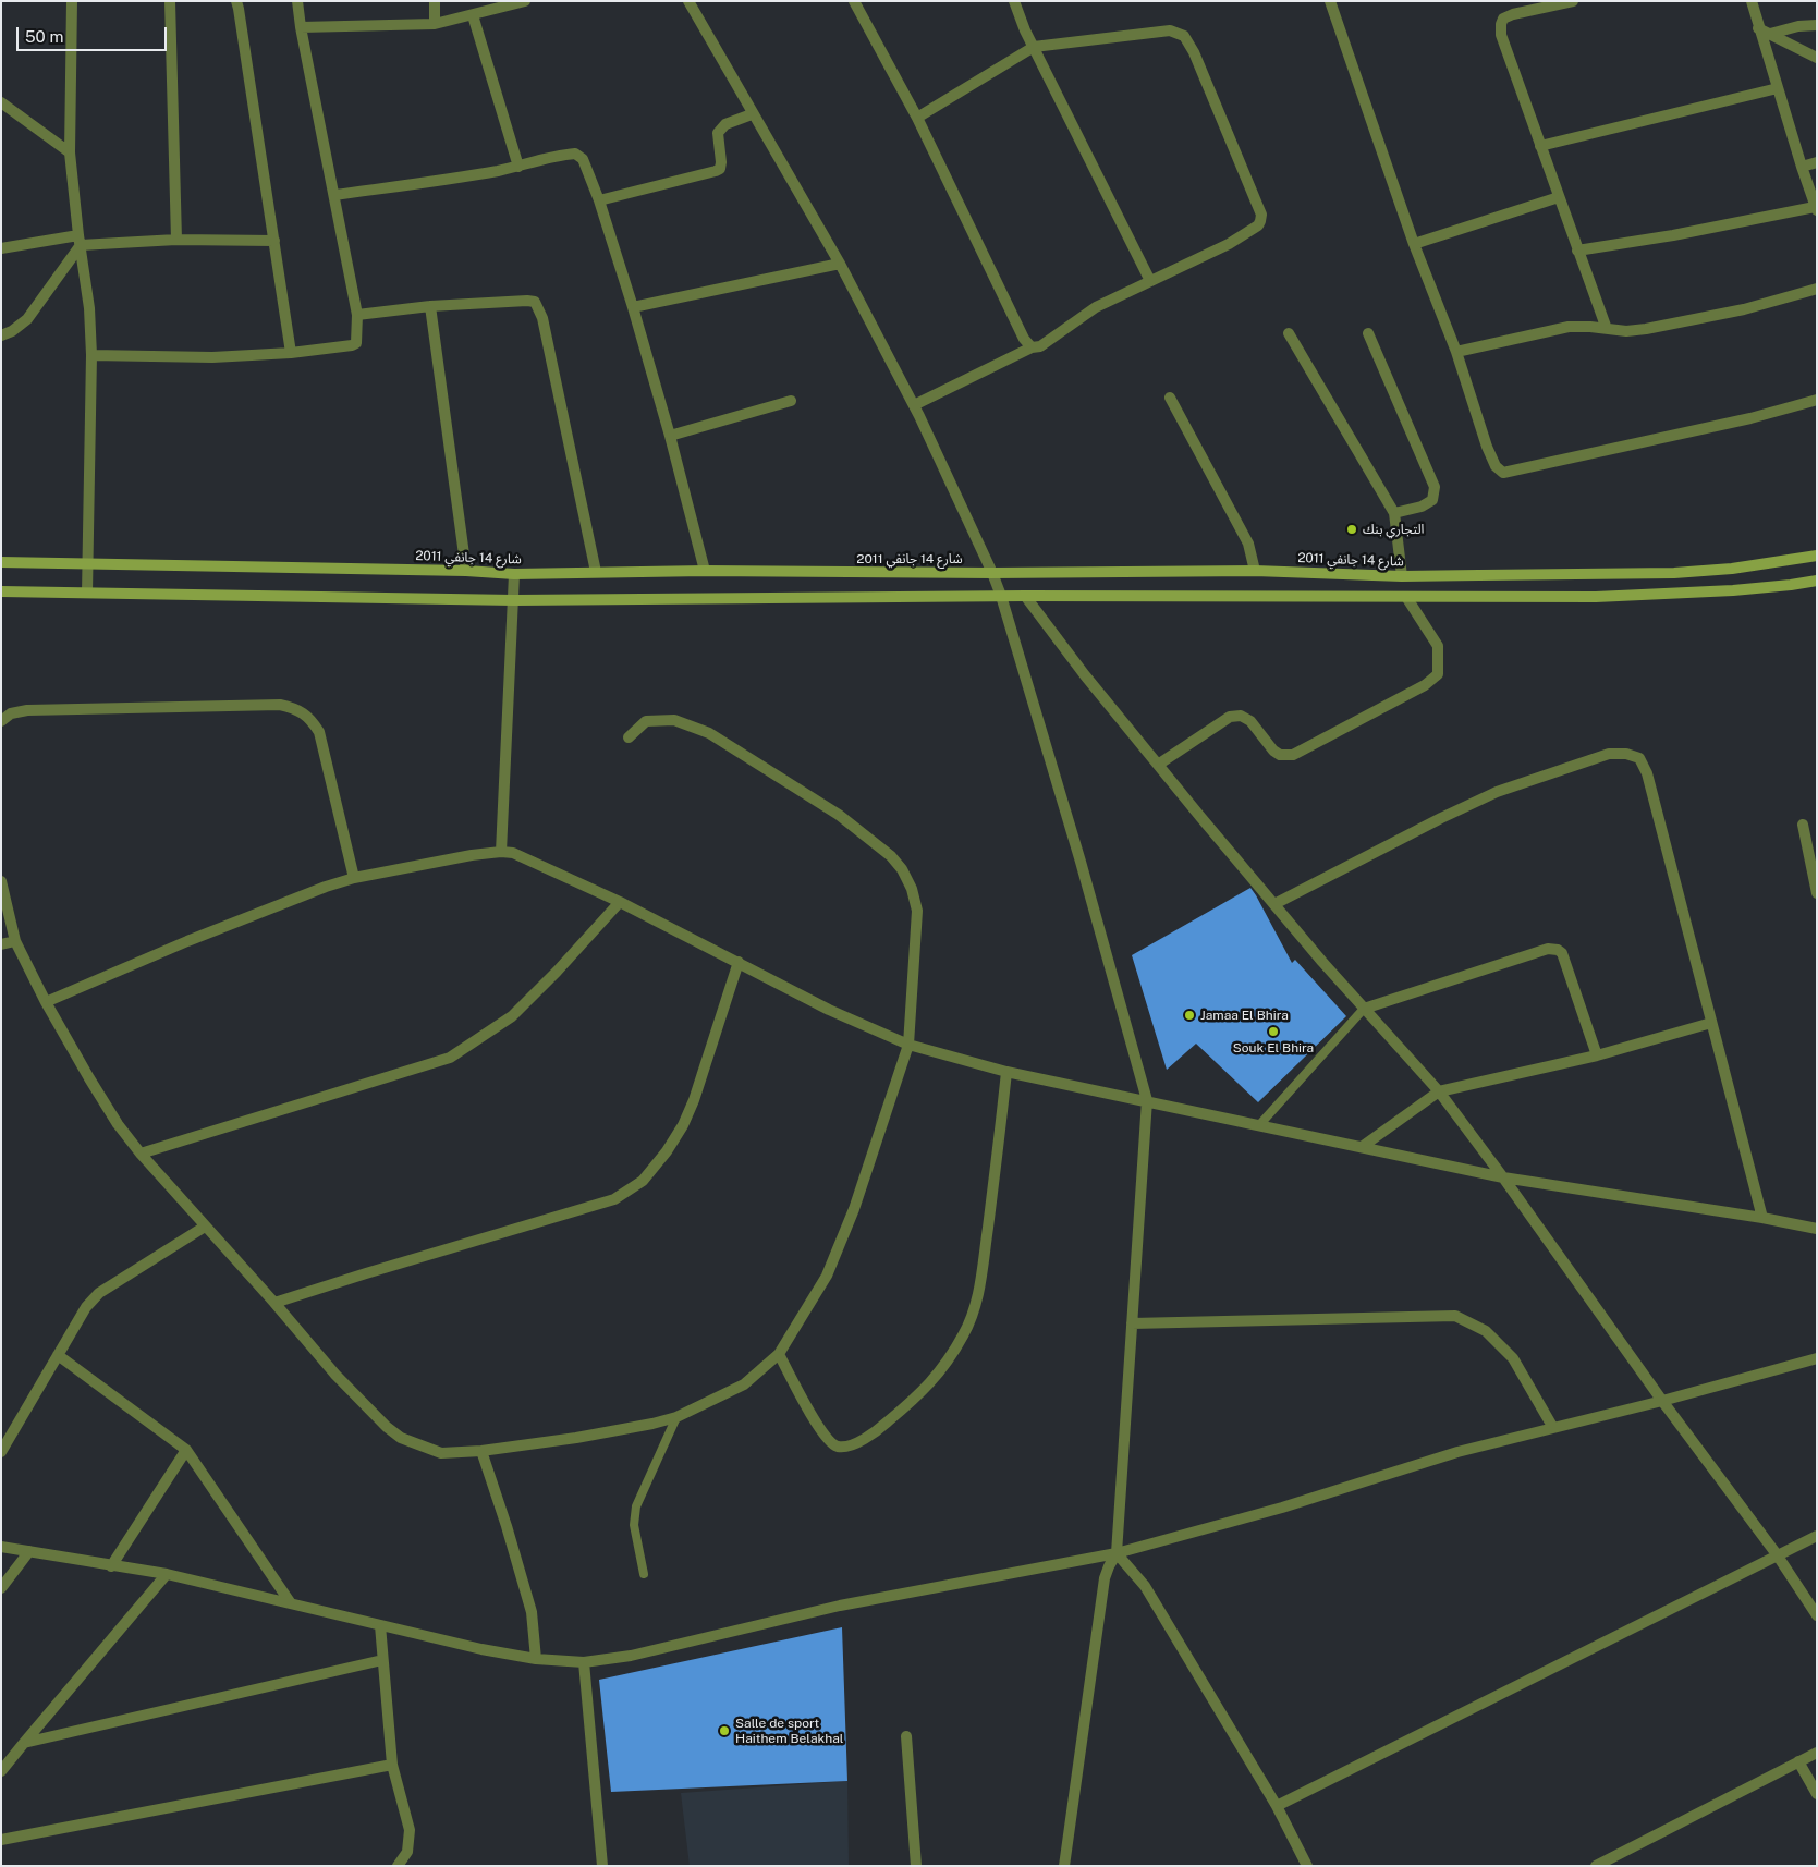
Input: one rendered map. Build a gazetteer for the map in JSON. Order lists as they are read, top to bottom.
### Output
{
  "streets": {
    "main road": ["شارع 14 جانفي 2011"]
  },
  "places": [
    "التجاري بنك",
    "Jamaa El Bhira",
    "Souk El Bhira",
    "Salle de sport Haithem Belakhal"
  ],
  "scale_bar": "50 m"
}
